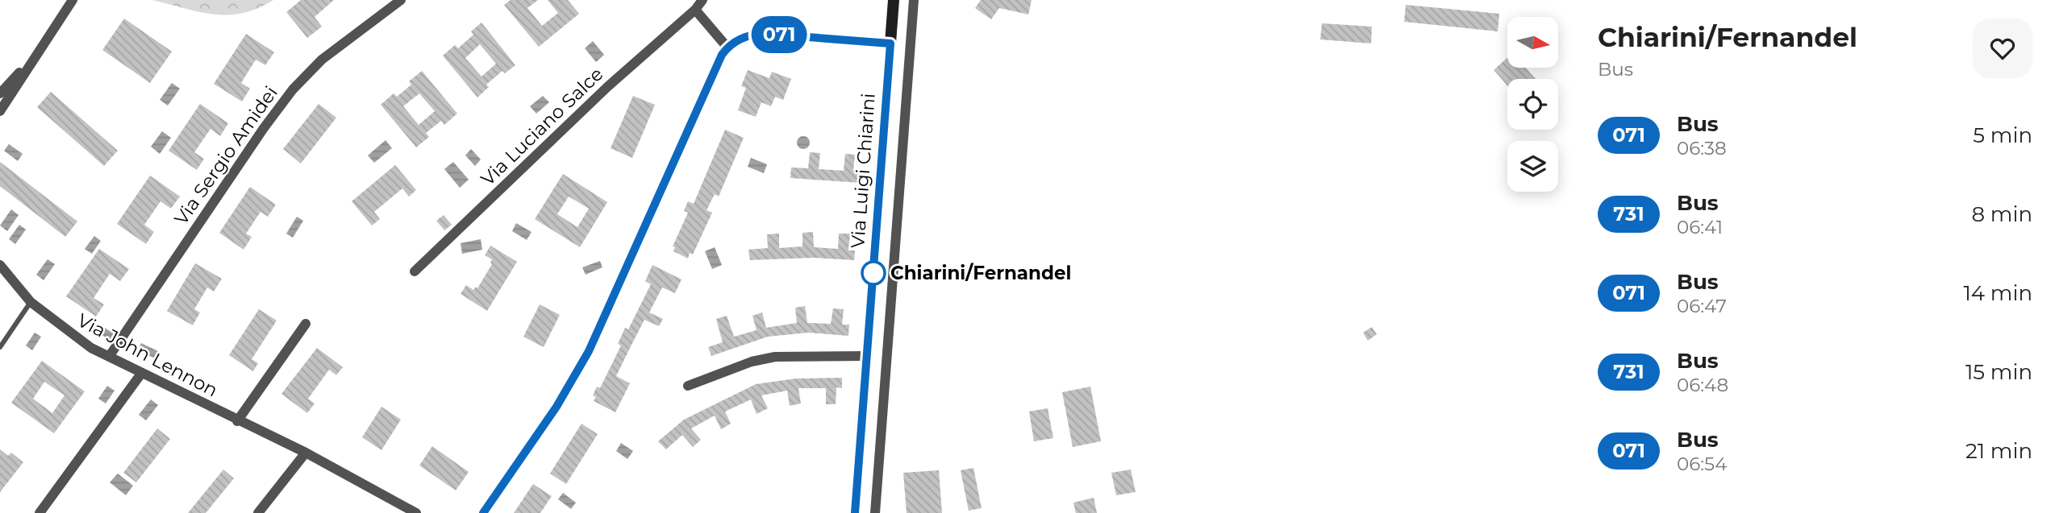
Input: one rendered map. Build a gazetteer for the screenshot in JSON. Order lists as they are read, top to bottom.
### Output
{
  "streets": {
    "street": [
      "Via Luciano Salce",
      "Via Sergio Amidei",
      "Via Luigi Chiarini",
      "Via John Lennon"
    ]
  },
  "crossings": [
    ["Via Sergio Amidei", "Via John Lennon"]
  ],
  "places": ["Chiarini/Fernandel"],
  "lines": ["bus line 071"],
  "north": "right",
  "page": {
    "on_map": "071",
    "heading": ["Chiarini/Fernandel", "Bus"],
    "list": [
      {
        "mark": "071",
        "name": "Bus",
        "note": "06:38",
        "value": "5 min"
      },
      {
        "mark": "731",
        "name": "Bus",
        "note": "06:41",
        "value": "8 min"
      },
      {
        "mark": "071",
        "name": "Bus",
        "note": "06:47",
        "value": "14 min"
      },
      {
        "mark": "731",
        "name": "Bus",
        "note": "06:48",
        "value": "15 min"
      },
      {
        "mark": "071",
        "name": "Bus",
        "note": "06:54",
        "value": "21 min"
      }
    ]
  }
}
